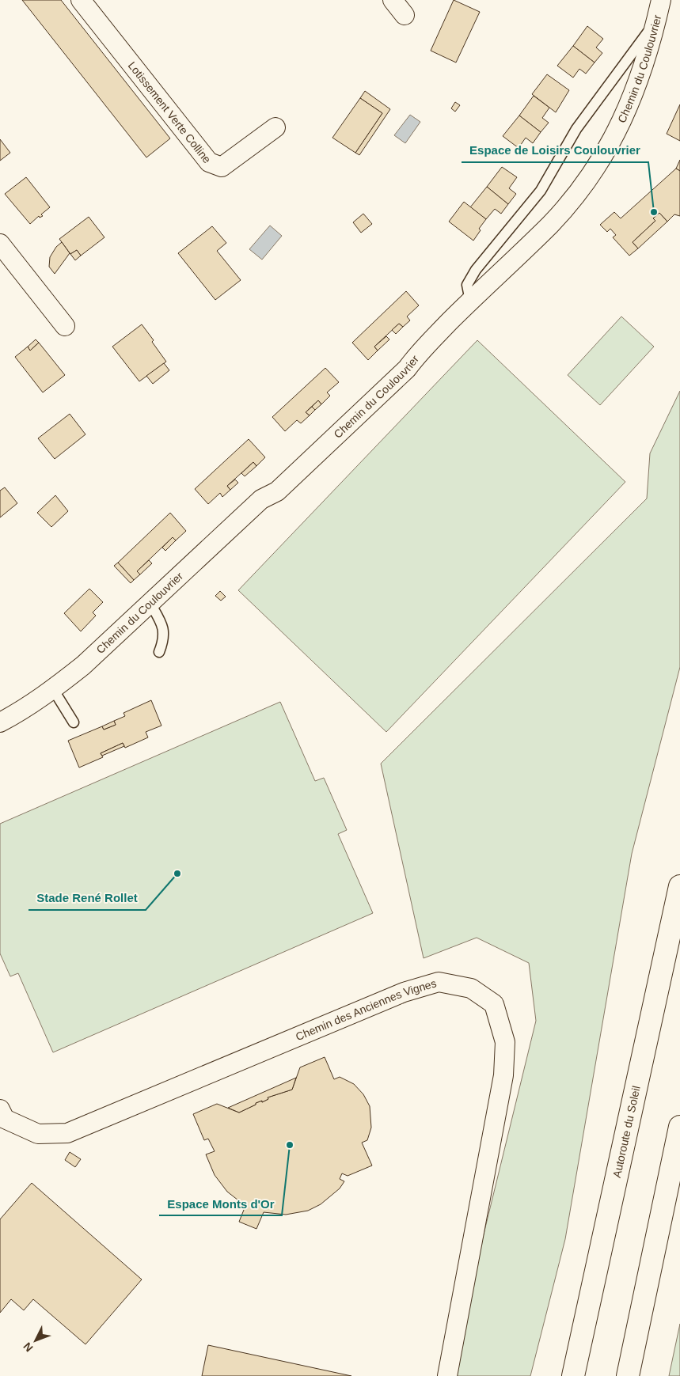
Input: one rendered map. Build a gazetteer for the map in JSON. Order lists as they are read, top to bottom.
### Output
{
  "streets": {
    "highway": ["Autoroute du Soleil"],
    "street": ["Chemin du Coulouvrier", "Lotissement Verte Colline", "Chemin des Anciennes Vignes"]
  },
  "places": ["Espace de Loisirs Coulouvrier", "Stade René Rollet", "Espace Monts d'Or"],
  "north": "bottom left"
}
